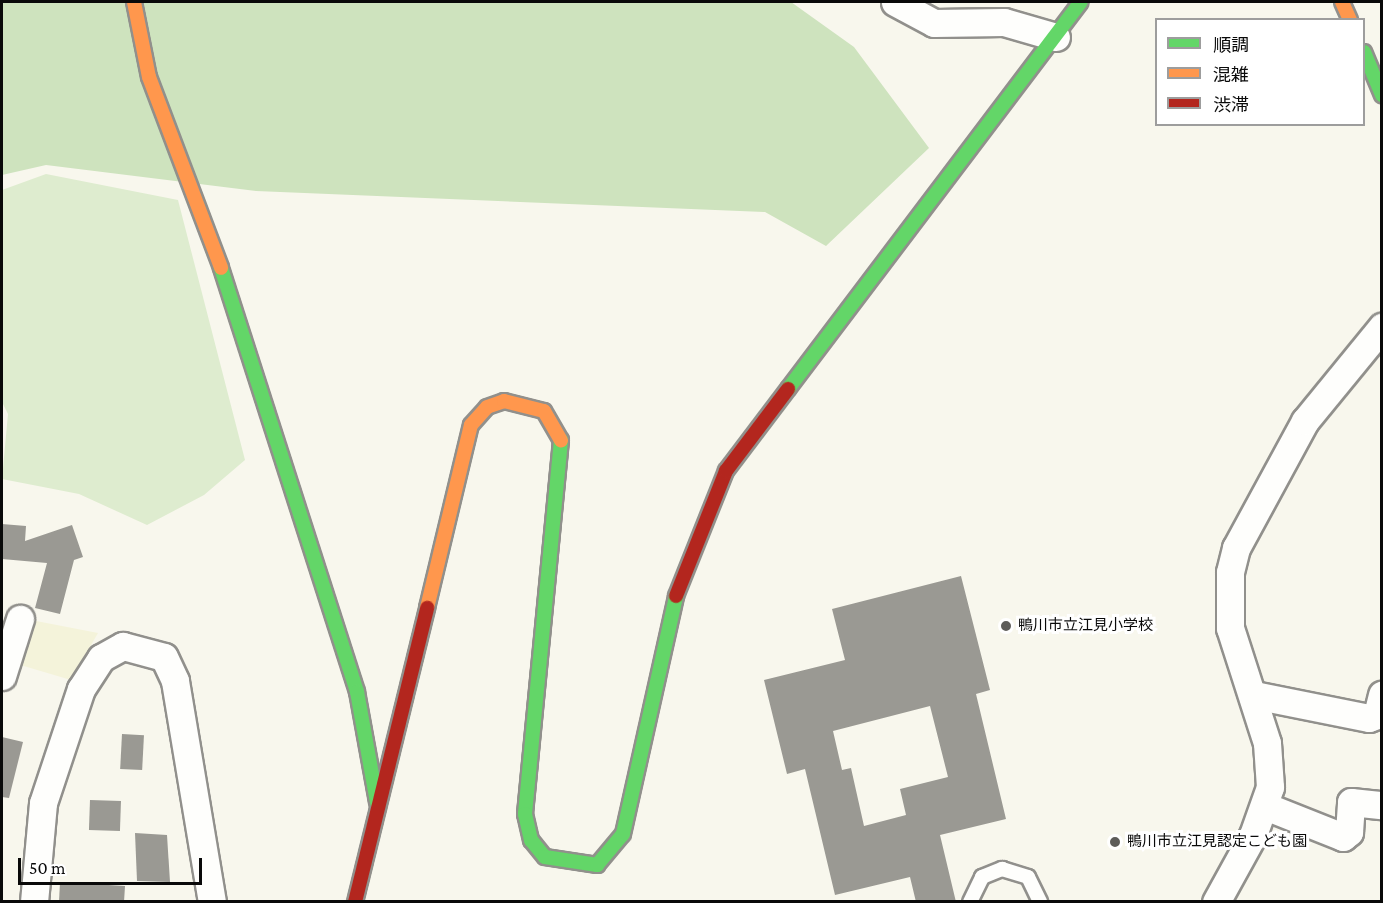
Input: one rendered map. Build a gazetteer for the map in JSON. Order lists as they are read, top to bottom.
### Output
{
  "places": ["鴨川市立江見小学校", "鴨川市立江見認定こども園"],
  "legend": ["順調", "混雑", "渋滞"],
  "scale_bar": "50 m"
}
